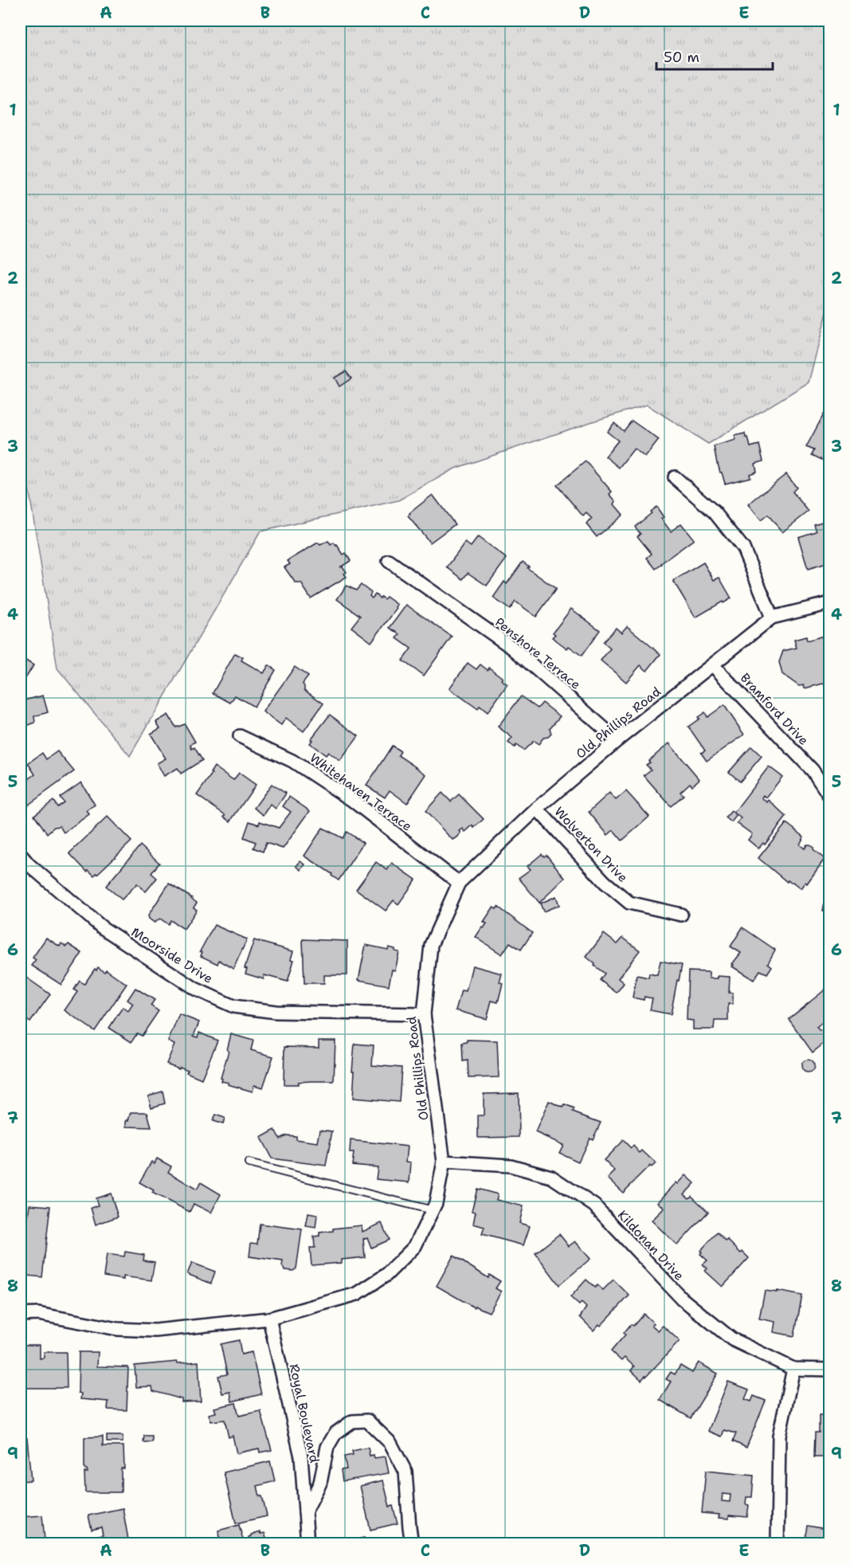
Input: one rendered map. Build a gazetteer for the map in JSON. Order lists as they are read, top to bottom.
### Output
{
  "streets": {
    "street": [
      "Penshore Terrace",
      "Bramford Drive",
      "Old Phillips Road",
      "Whitehaven Terrace",
      "Wolverton Drive",
      "Moorside Drive",
      "Kildonan Drive",
      "Royal Boulevard"
    ]
  },
  "crossings": [
    ["Penshore Terrace", "Old Phillips Road"],
    ["Bramford Drive", "Old Phillips Road"],
    ["Old Phillips Road", "Whitehaven Terrace"],
    ["Old Phillips Road", "Wolverton Drive"],
    ["Old Phillips Road", "Moorside Drive"],
    ["Old Phillips Road", "Kildonan Drive"],
    ["Old Phillips Road", "Royal Boulevard"]
  ],
  "scale_bar": "50 m",
  "grid": {
    "columns": [
      "A",
      "B",
      "C",
      "D",
      "E"
    ],
    "rows": [
      "1",
      "2",
      "3",
      "4",
      "5",
      "6",
      "7",
      "8",
      "9"
    ]
  }
}
